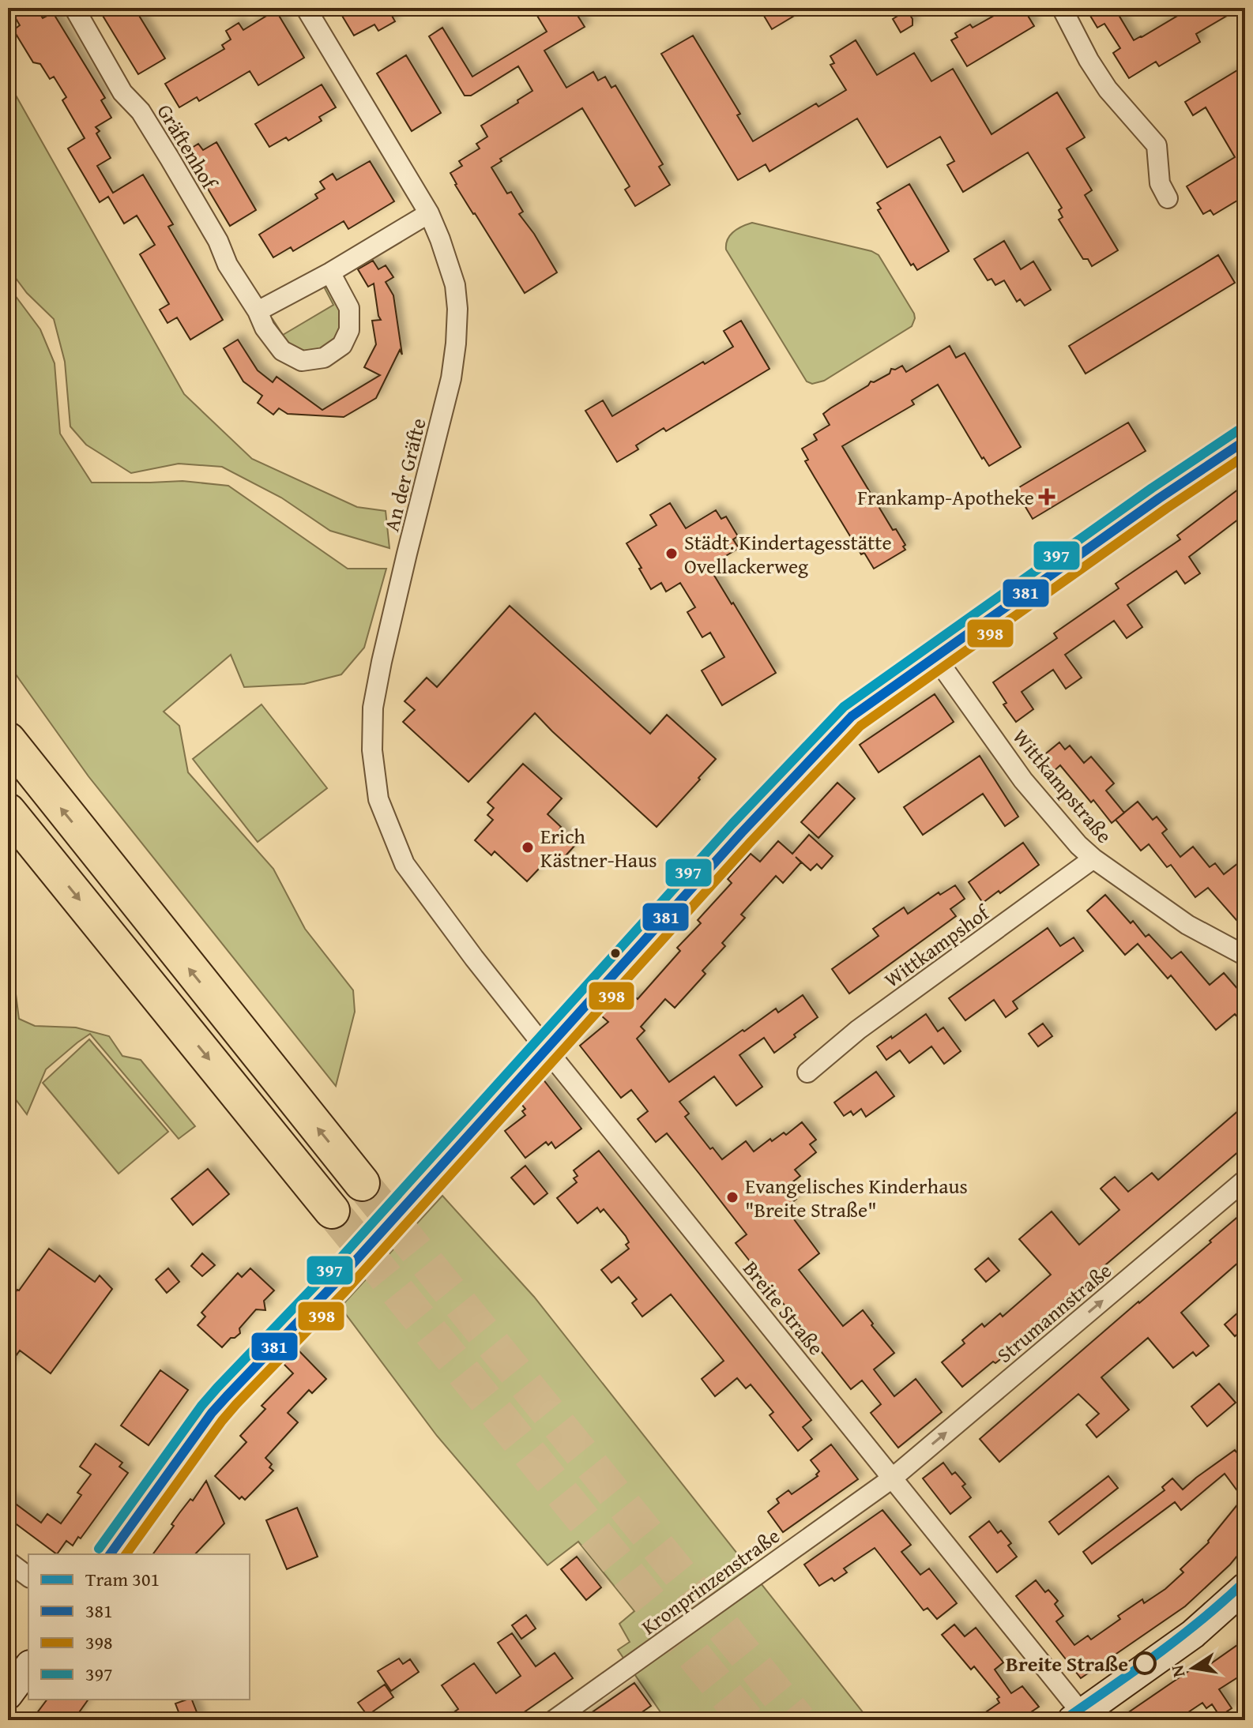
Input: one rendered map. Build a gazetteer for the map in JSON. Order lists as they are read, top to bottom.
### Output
{
  "streets": {
    "street": [
      "Gräftenhof",
      "An der Gräfte",
      "Wittkampstraße",
      "Wittkampshof",
      "Breite Straße",
      "Strumannstraße",
      "Kronprinzenstraße"
    ]
  },
  "crossings": [
    ["An der Gräfte", "Breite Straße"],
    ["Wittkampstraße", "Wittkampshof"],
    ["Breite Straße", "Strumannstraße"],
    ["Breite Straße", "Kronprinzenstraße"],
    ["Strumannstraße", "Kronprinzenstraße"]
  ],
  "one_way": ["Strumannstraße"],
  "places": {
    "health": ["Frankamp-Apotheke"],
    "other": [
      "Städt. Kindertagesstätte Ovellackerweg",
      "Erich Kästner-Haus",
      "Evangelisches Kinderhaus \"Breite Straße\"",
      "Breite Straße"
    ]
  },
  "lines": [
    "transit line 397",
    "transit line 381",
    "transit line 398",
    "tram line 301"
  ],
  "legend": [
    "Tram 301",
    "381",
    "398",
    "397"
  ],
  "north": "left"
}
